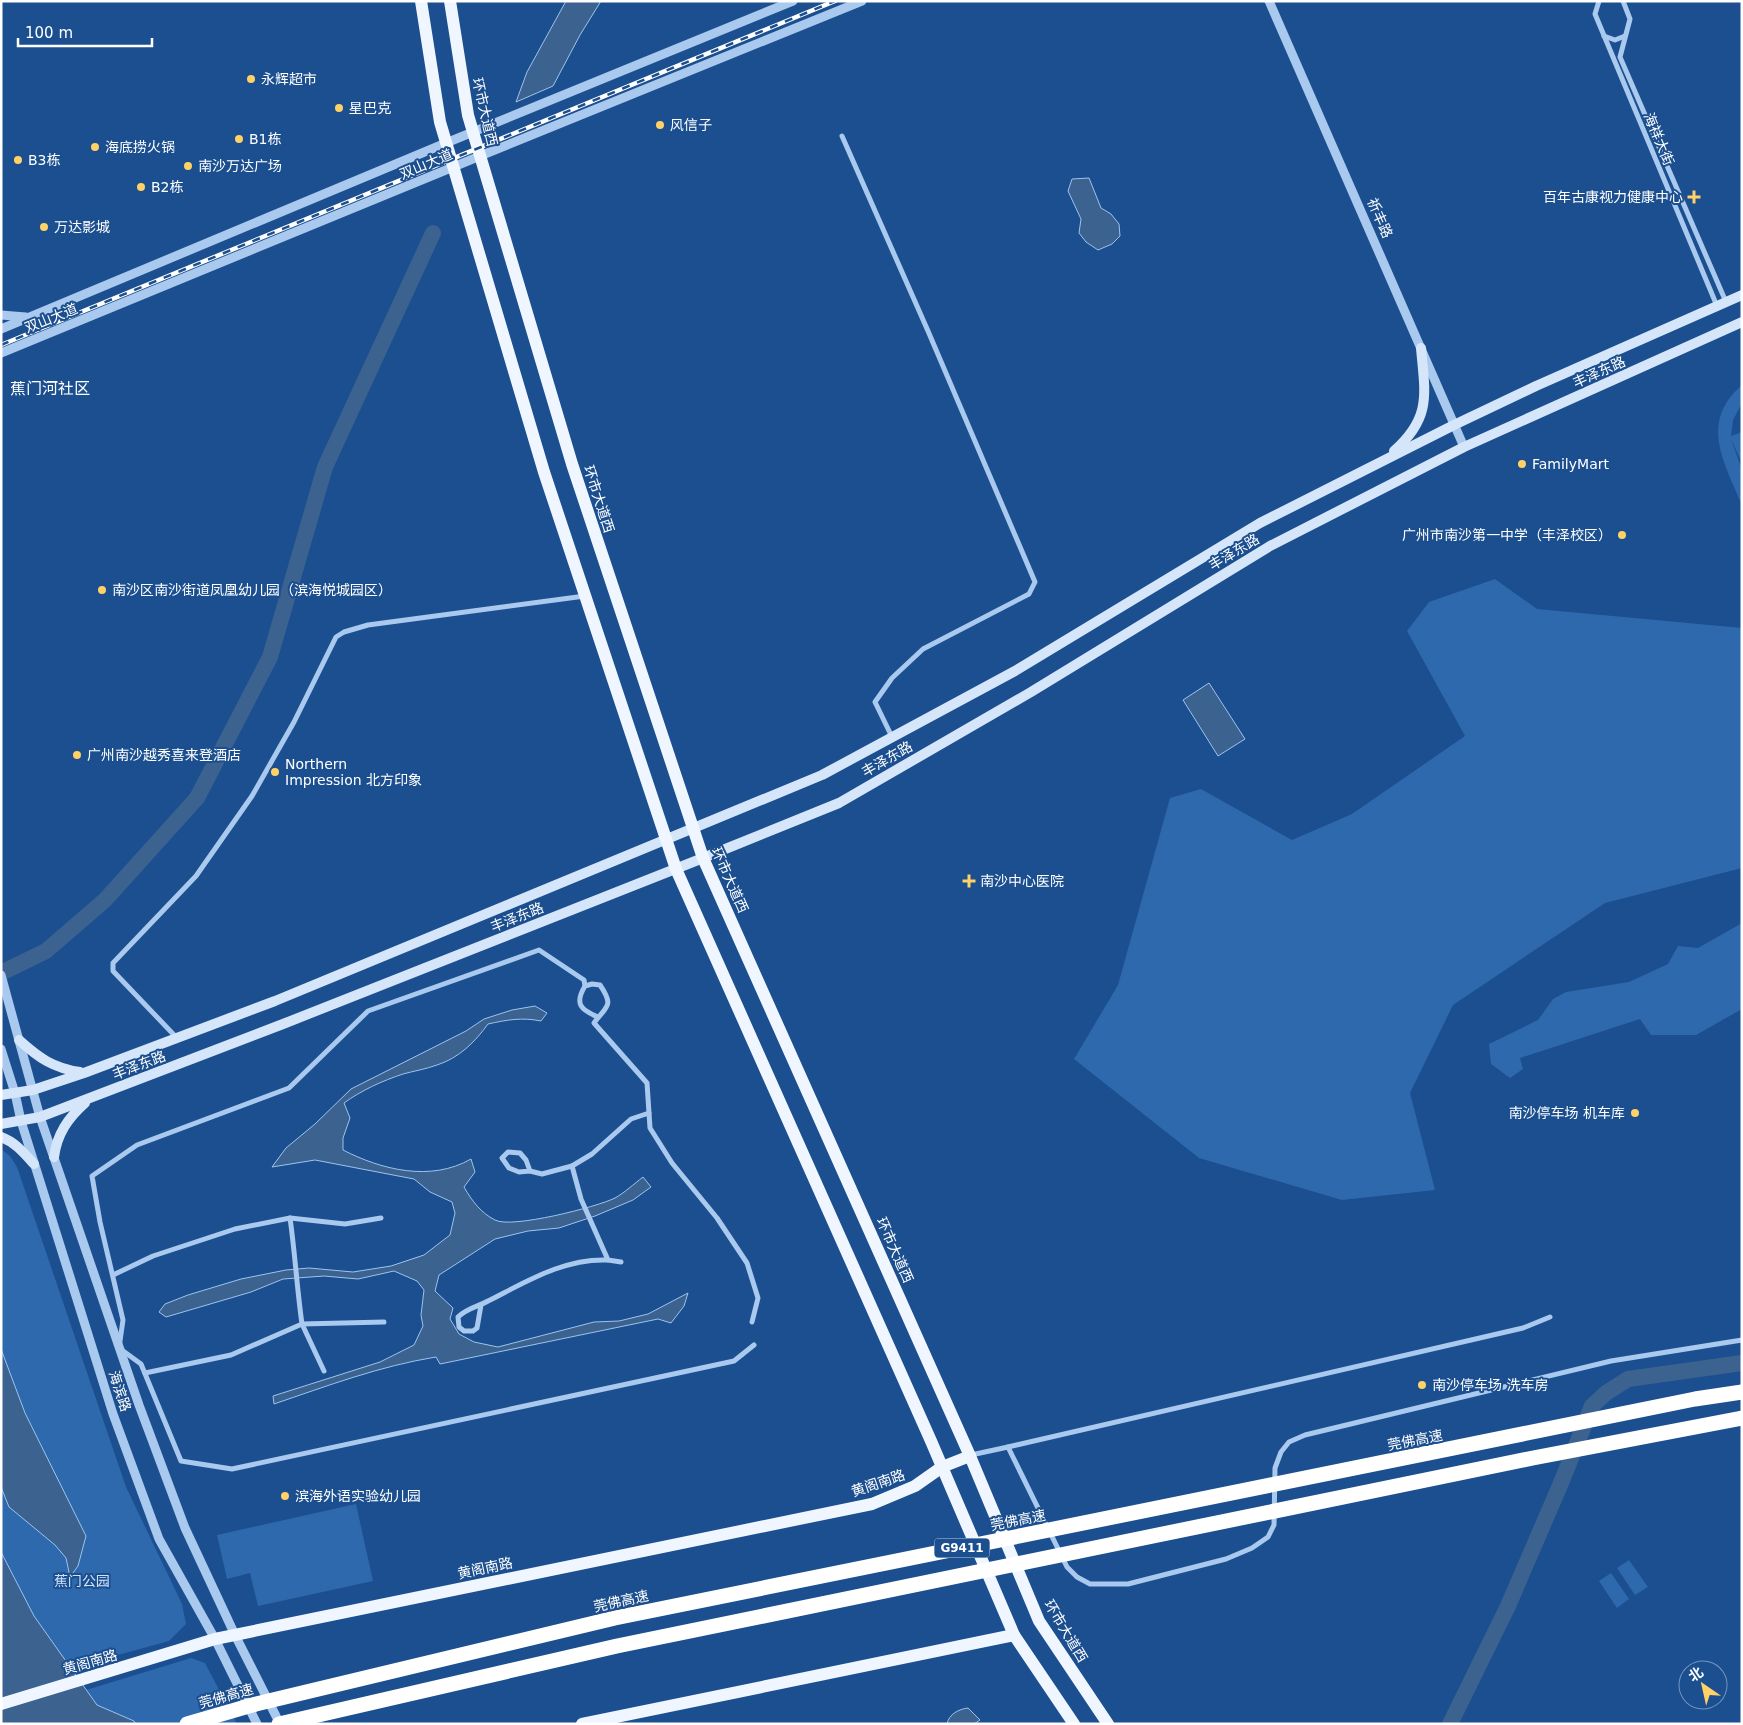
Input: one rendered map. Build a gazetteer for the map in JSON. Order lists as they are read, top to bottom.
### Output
{
  "streets": {
    "highway": ["莞佛高速", "G9411"],
    "main road": ["环市大道西", "丰泽东路", "黄阁南路"],
    "street": [
      "海祥大街",
      "双山大道",
      "祈丰路",
      "海滨路"
    ]
  },
  "crossings": [
    ["环市大道西", "双山大道"],
    ["环市大道西", "丰泽东路"],
    ["环市大道西", "黄阁南路"],
    ["海祥大街", "丰泽东路"],
    ["祈丰路", "丰泽东路"],
    ["丰泽东路", "海滨路"],
    ["海滨路", "黄阁南路"]
  ],
  "districts": ["蕉门河社区"],
  "parks": ["蕉门公园"],
  "places": {
    "other": [
      "永辉超市",
      "星巴克",
      "风信子",
      "B1栋",
      "海底捞火锅",
      "B3栋",
      "南沙万达广场",
      "B2栋",
      "万达影城",
      "FamilyMart",
      "广州市南沙第一中学（丰泽校区）",
      "南沙区南沙街道凤凰幼儿园（滨海悦城园区）",
      "广州南沙越秀喜来登酒店",
      "Northern Impression 北方印象",
      "南沙停车场 机车库",
      "南沙停车场 洗车房",
      "滨海外语实验幼儿园"
    ],
    "health": ["百年古康视力健康中心", "南沙中心医院"]
  },
  "scale_bar": "100 m",
  "north": "top left"
}
